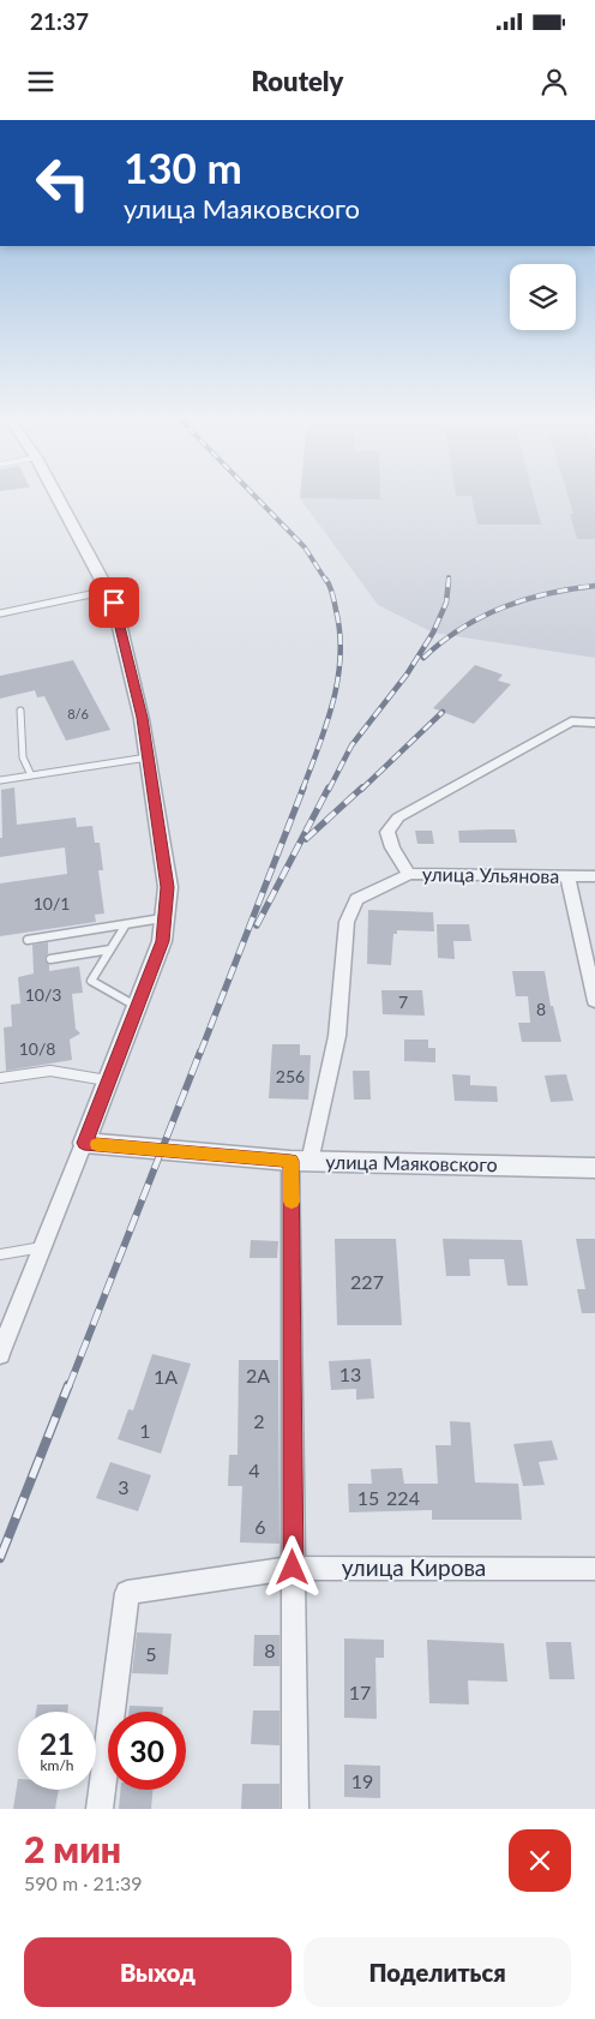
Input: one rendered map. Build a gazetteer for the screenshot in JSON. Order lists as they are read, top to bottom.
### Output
{
  "streets": {
    "street": ["улица Ульянова", "улица Маяковского", "улица Кирова"]
  },
  "crossings": [
    ["улица Ульянова", "улица Маяковского"]
  ],
  "house_numbers": [
    "8/6",
    "10/1",
    "10/3",
    "7",
    "8",
    "10/8",
    "256",
    "227",
    "13",
    "2А",
    "1А",
    "2",
    "1",
    "4",
    "3",
    "15",
    "224",
    "6",
    "8",
    "5",
    "17",
    "19"
  ],
  "page": {
    "status": "21:37",
    "header": "Routely",
    "turn": ["130 m", "улица Маяковского"],
    "speed": "21 km/h",
    "limit": "30",
    "heading": ["2 мин", "590 m · 21:39"],
    "buttons": ["Выход", "Поделиться"]
  }
}
